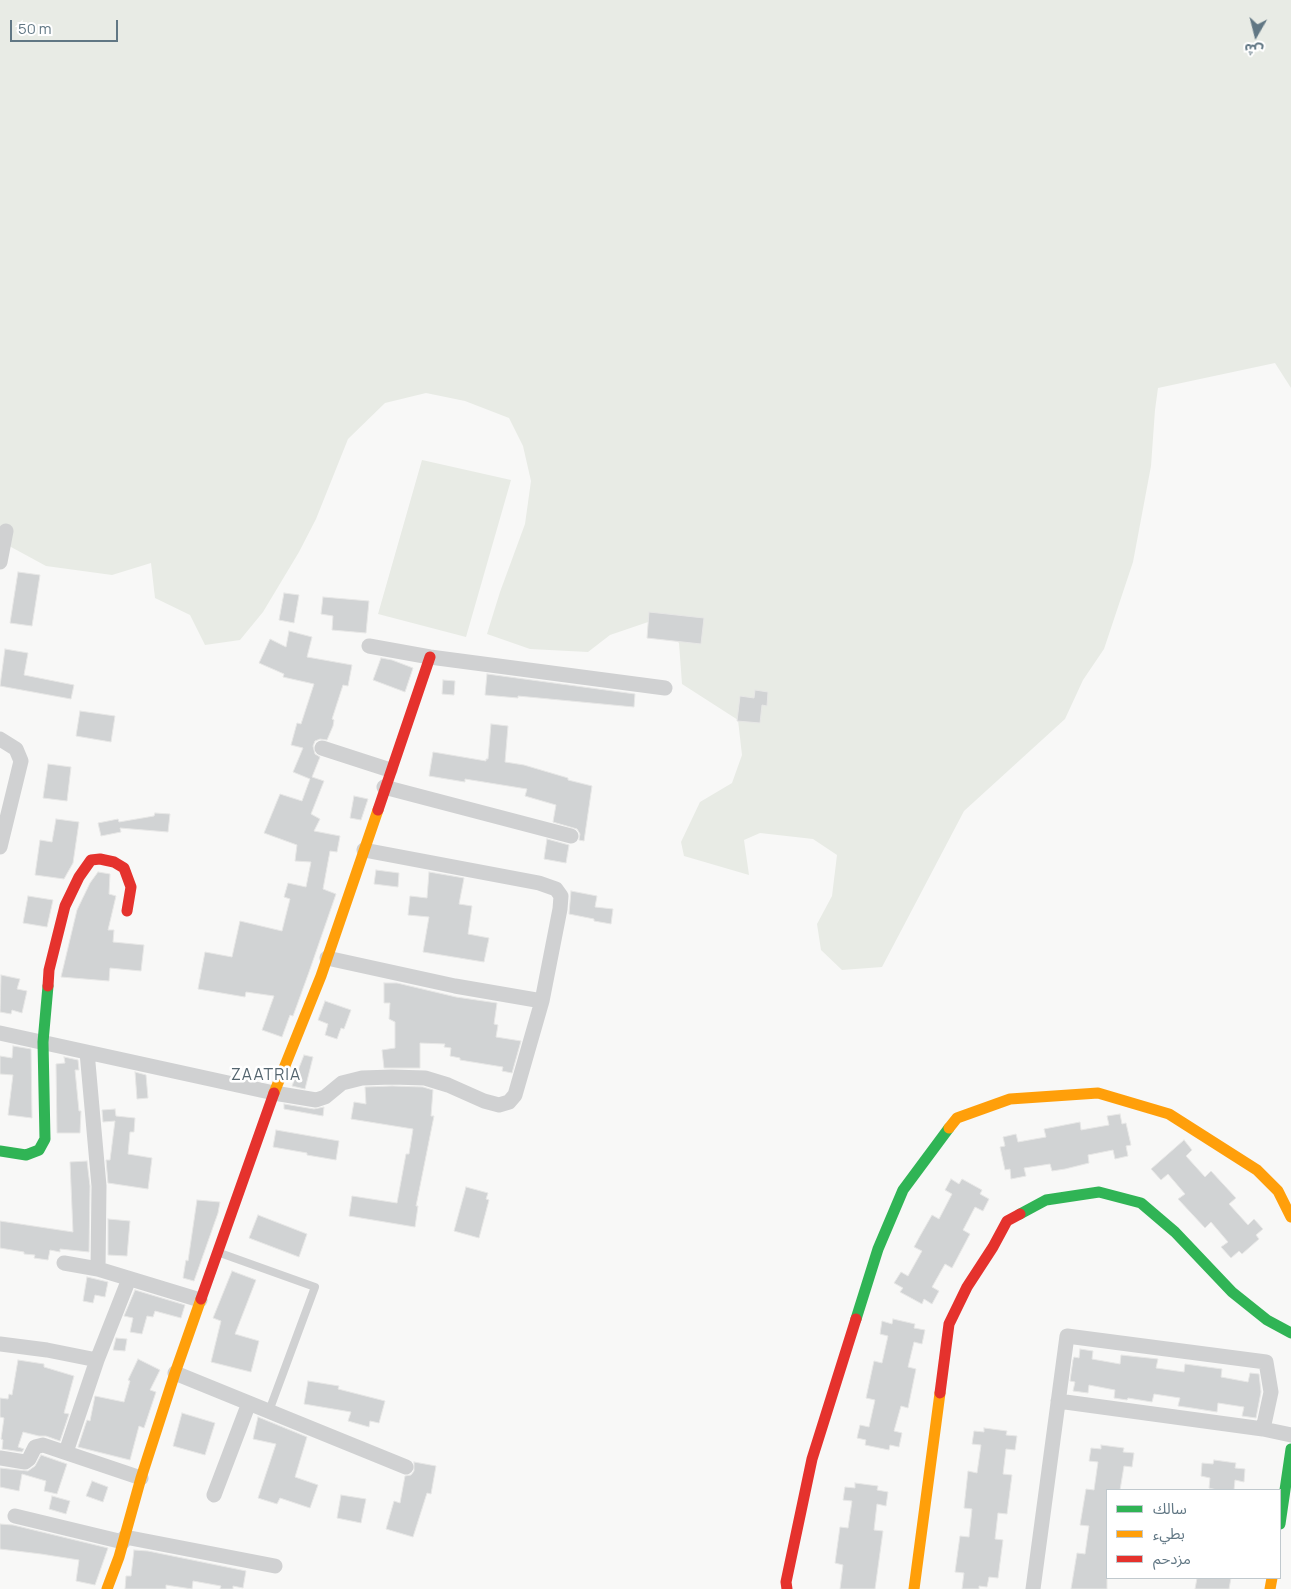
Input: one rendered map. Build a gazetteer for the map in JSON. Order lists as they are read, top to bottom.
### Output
{
  "districts": ["ZAATRIA"],
  "legend": ["سالك", "بطيء", "مزدحم"],
  "scale_bar": "50 m",
  "north": "bottom"
}
